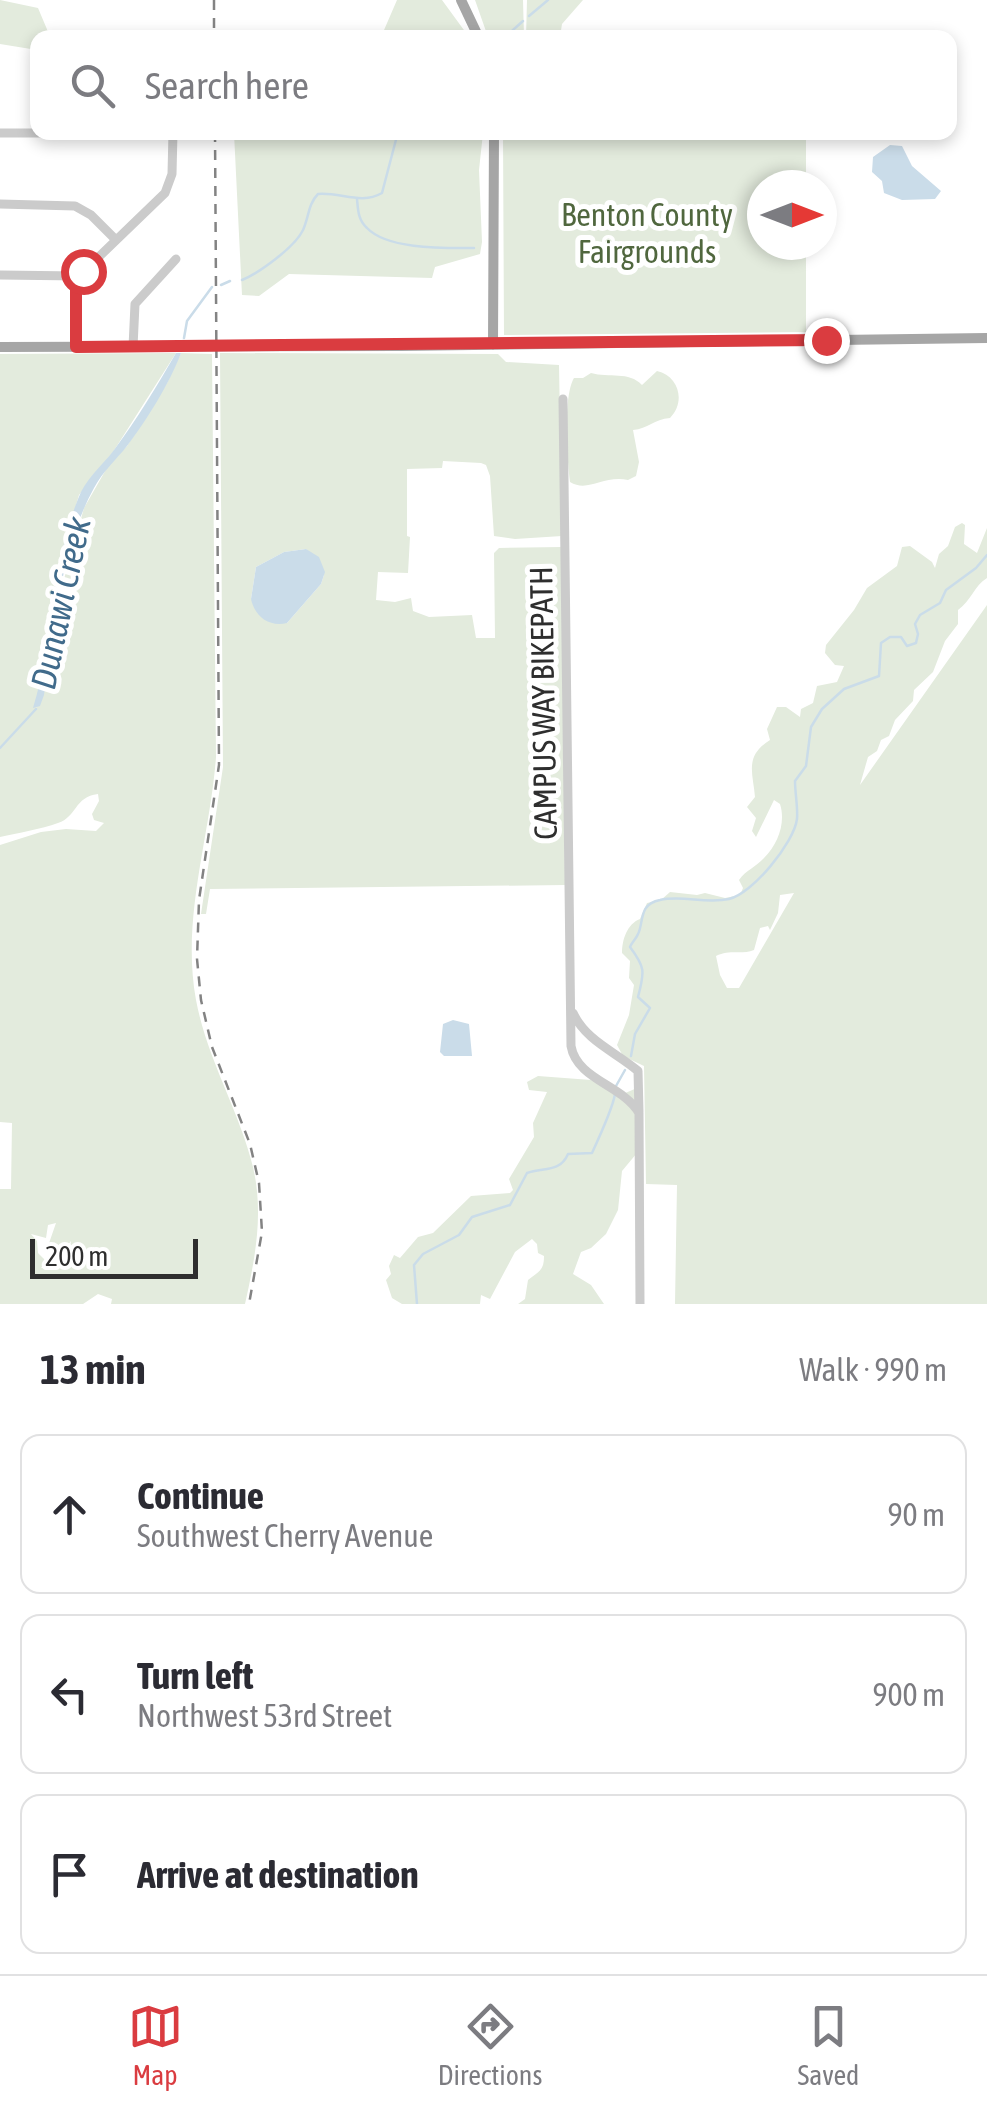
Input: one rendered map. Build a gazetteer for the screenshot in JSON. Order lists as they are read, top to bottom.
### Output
{
  "streets": {
    "street": ["CAMPUS WAY BIKEPATH"]
  },
  "water": ["Dunawi Creek"],
  "parks": ["Benton County Fairgrounds"],
  "scale_bar": "200 m",
  "north": "right",
  "page": {
    "search": "Search here",
    "scale": "200 m",
    "heading": ["13 min", "Walk · 990 m"],
    "list": [
      ["Continue", "Southwest Cherry Avenue", "90 m"],
      ["Turn left", "Northwest 53rd Street", "900 m"],
      "Arrive at destination"
    ],
    "nav": ["Map", "Directions", "Saved"]
  }
}
